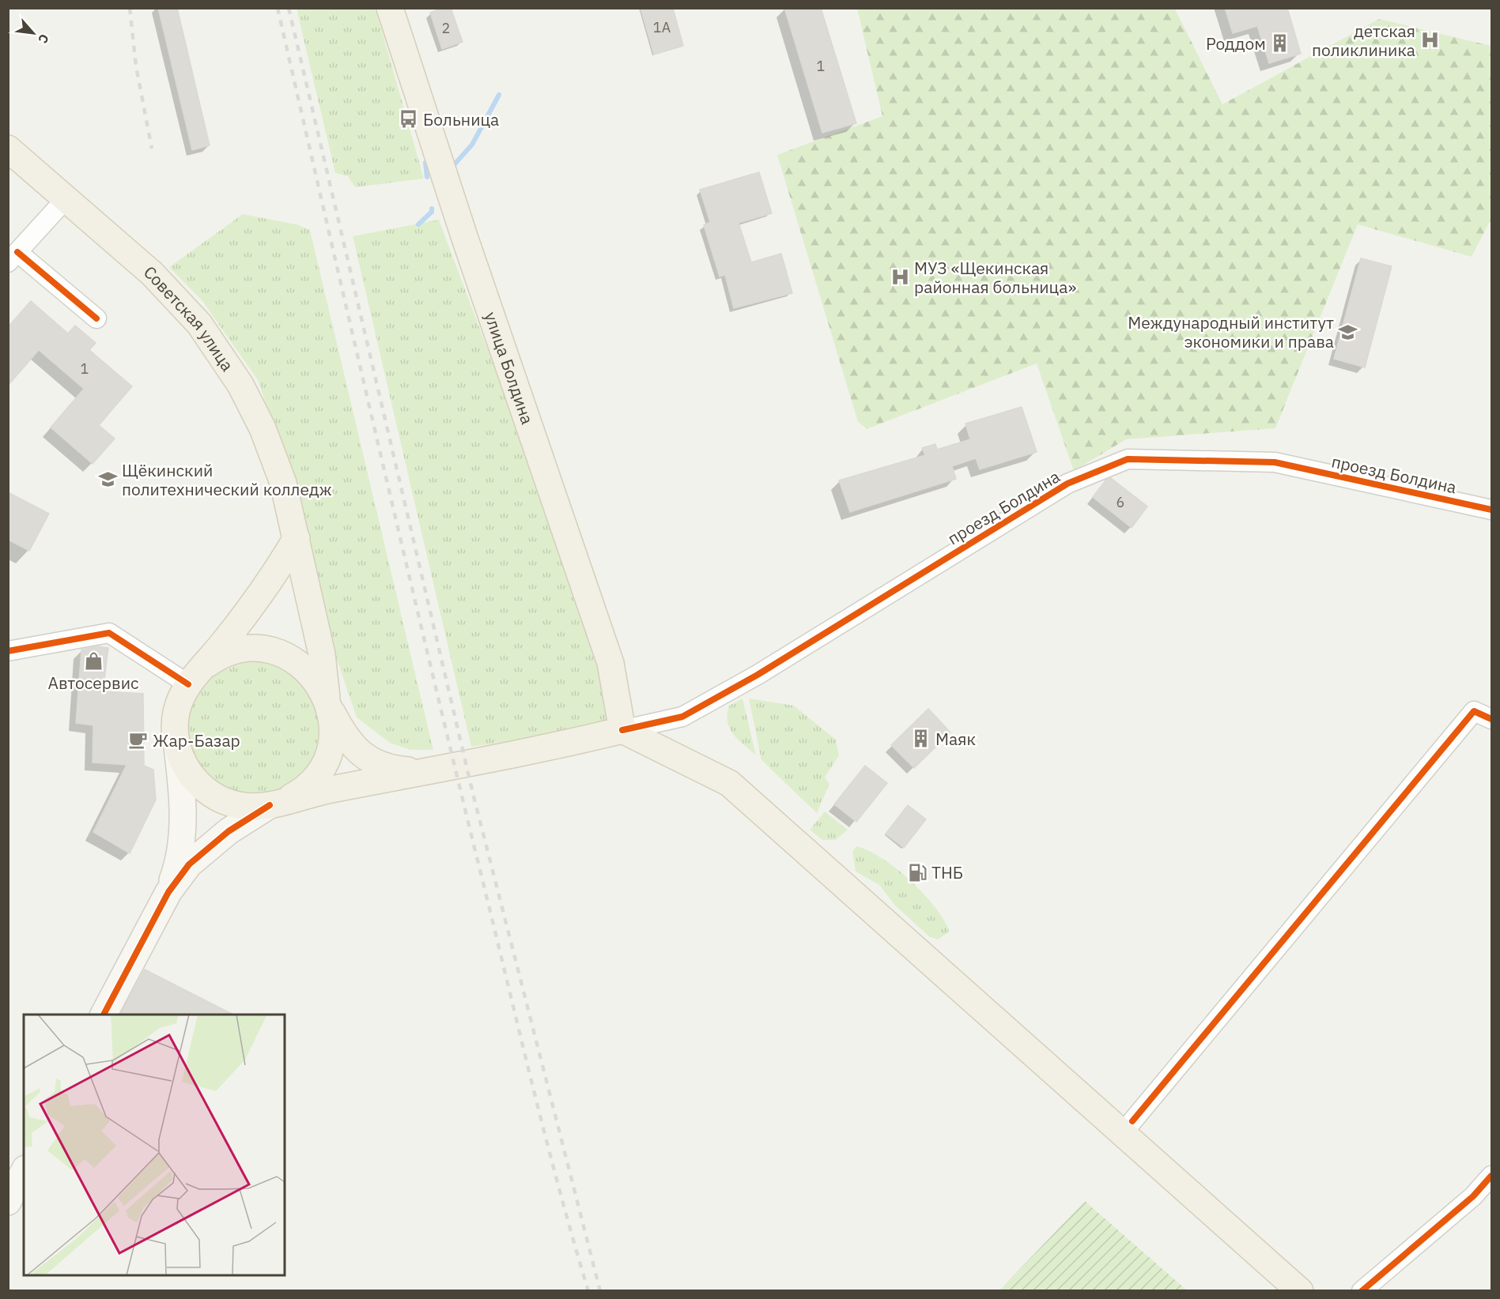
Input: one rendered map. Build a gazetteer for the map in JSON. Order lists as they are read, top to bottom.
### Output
{
  "streets": {
    "main road": ["Советская улица", "улица Болдина"],
    "street": ["проезд Болдина"]
  },
  "crossings": [
    ["улица Болдина", "проезд Болдина"]
  ],
  "places": {
    "hospital": ["детская поликлиника", "МУЗ «Щекинская районная больница»"],
    "building": ["Роддом", "Маяк"],
    "bus stop": ["Больница"],
    "school or university": ["Международный институт экономики и права", "Щёкинский политехнический колледж"],
    "shop": ["Автосервис"],
    "cafe": ["Жар-Базар"],
    "fuel station": ["ТНБ"]
  },
  "house_numbers": [
    "1А",
    "2",
    "1",
    "1",
    "6"
  ],
  "north": "bottom right"
}
